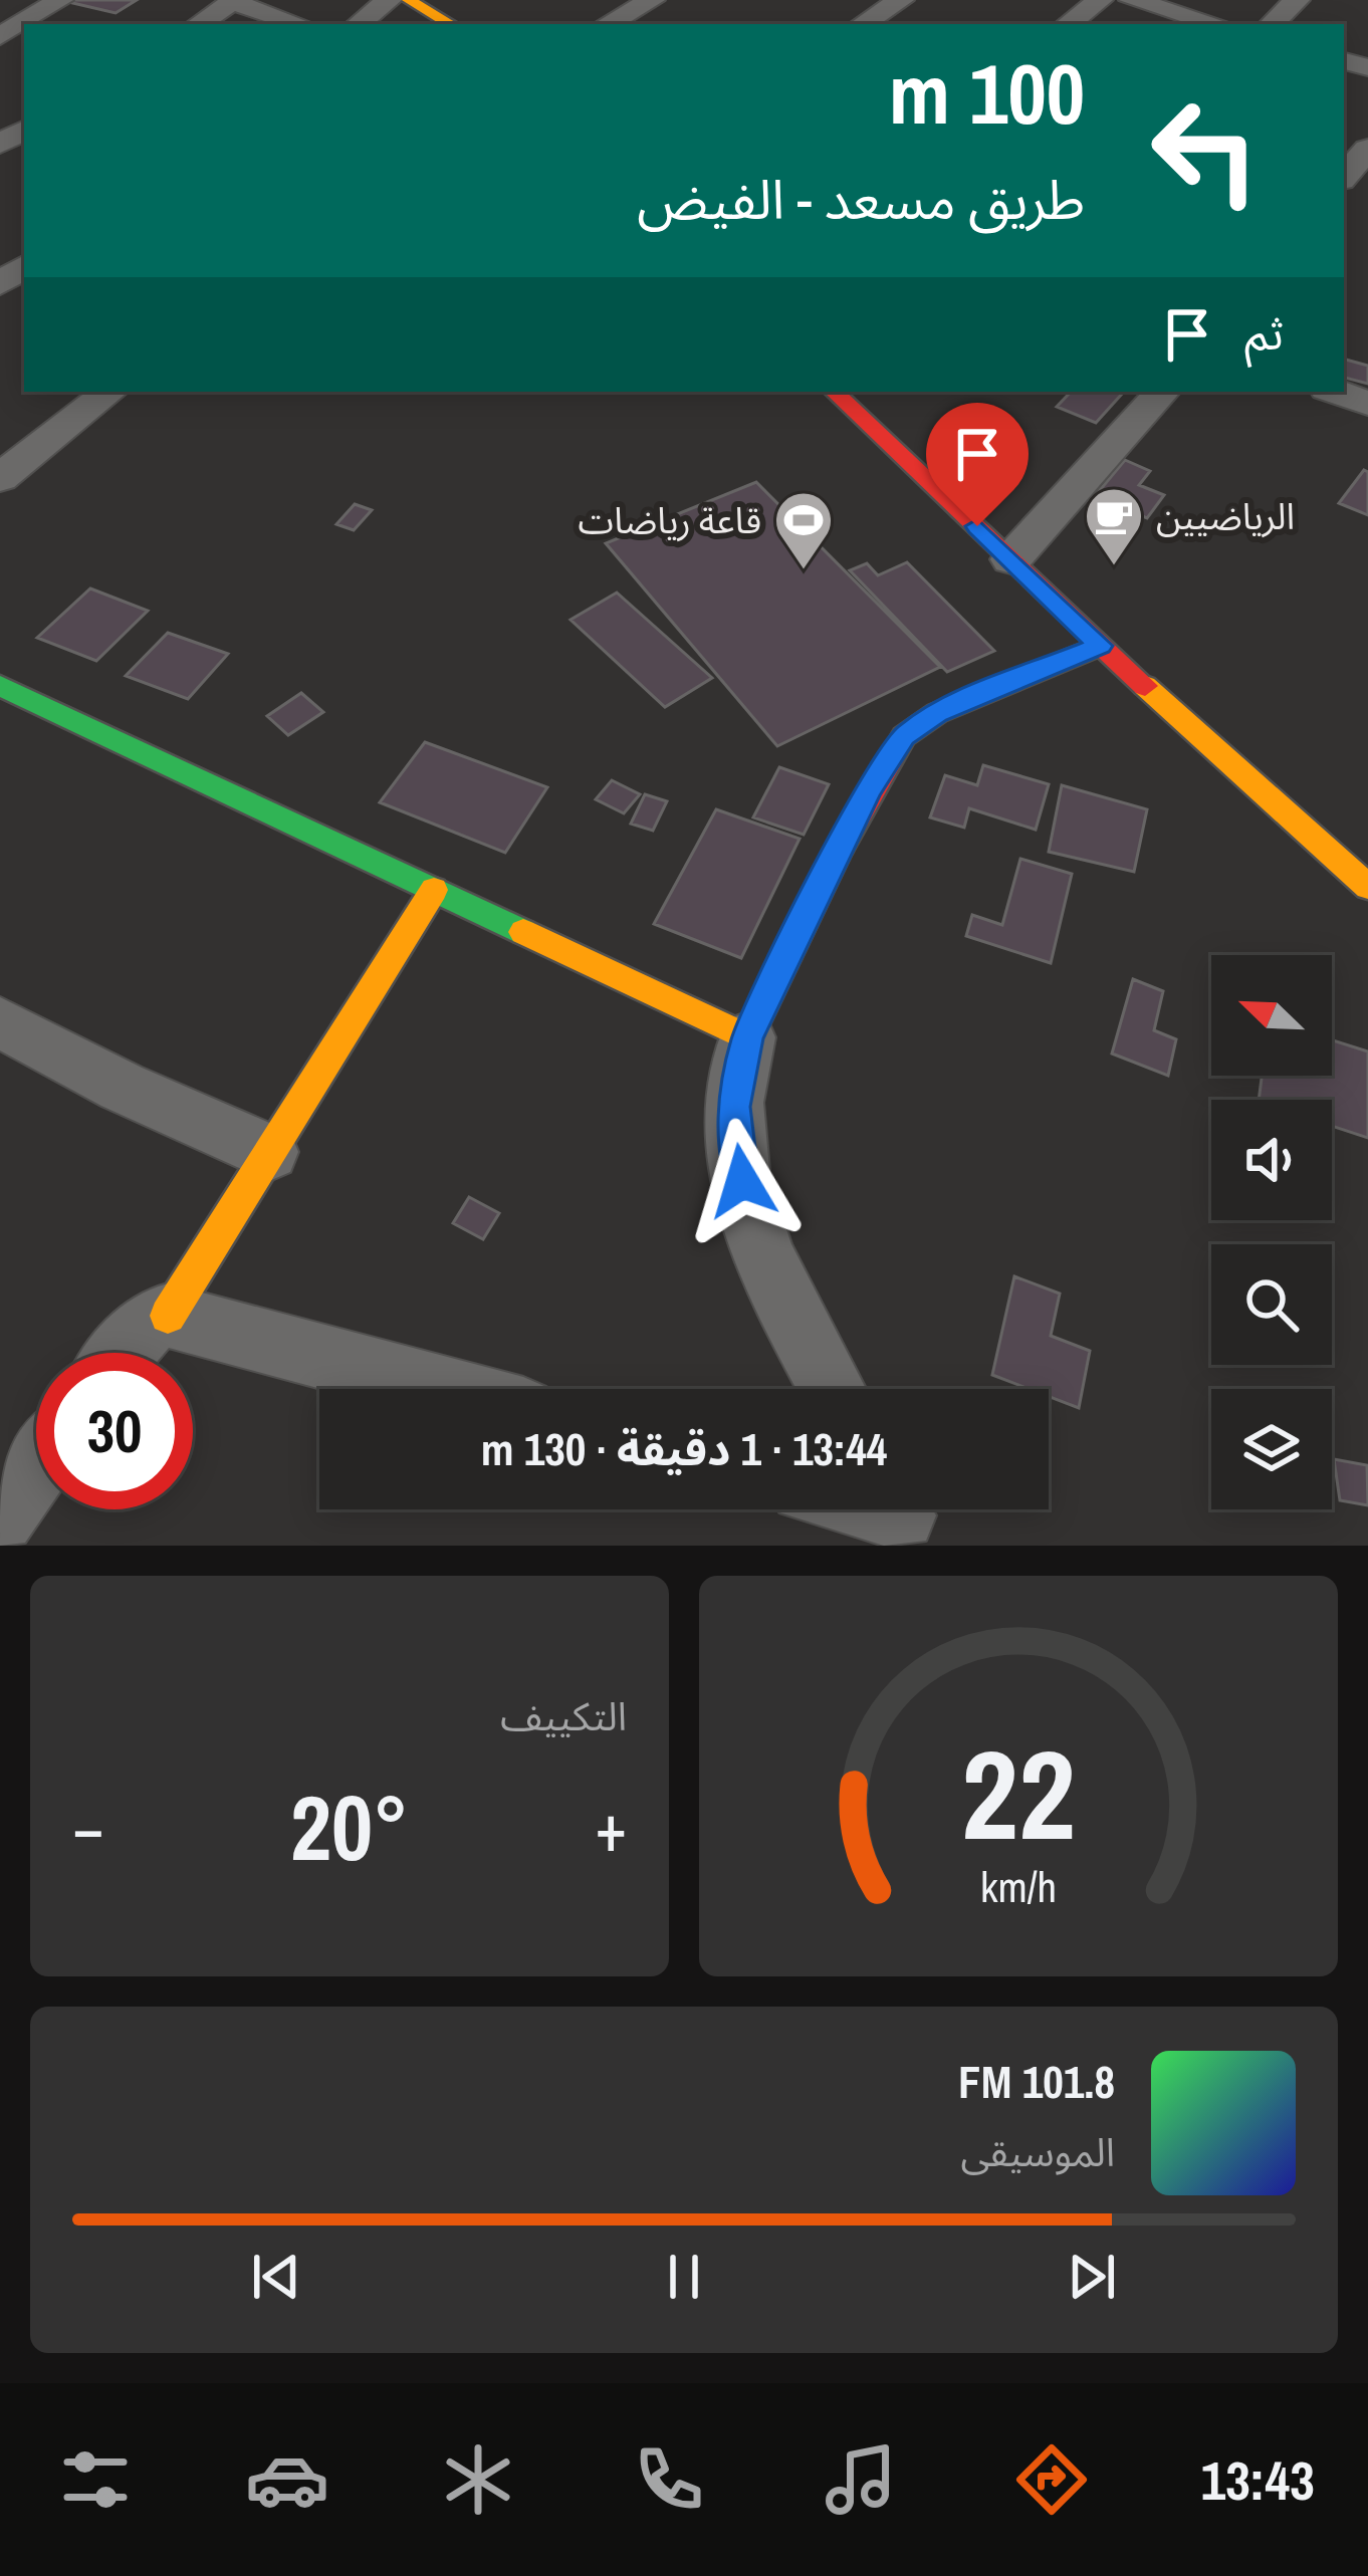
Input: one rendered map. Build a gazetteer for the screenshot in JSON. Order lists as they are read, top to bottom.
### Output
{
  "places": {
    "cafe": ["الرياضيين"],
    "sports": ["قاعة رياضات"]
  },
  "north": "top left",
  "page": {
    "turn": ["100 m", "طريق مسعد - الفيض"],
    "then": "ثم",
    "limit": "30",
    "trip": "13:44 · 1 دقيقة · 130 m",
    "tile": "التكييف",
    "heat": ["−", "20°", "+"],
    "song": ["101.8 FM", "الموسيقى"],
    "tabs": "13:43",
    "gauge": ["22", "km/h"]
  }
}
